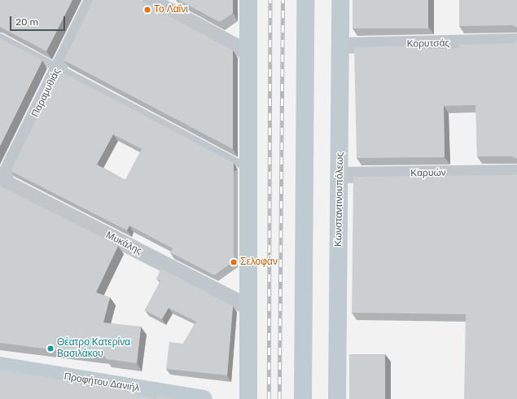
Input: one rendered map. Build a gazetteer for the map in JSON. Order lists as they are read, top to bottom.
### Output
{
  "streets": {
    "main road": ["Κωνσταντινουπόλεως", "Προφήτου Δανιήλ"],
    "street": [
      "Κορυτσάς",
      "Παραμυθιάς",
      "Καρυών",
      "Μυκάλης"
    ]
  },
  "crossings": [
    ["Κορυτσάς", "Κωνσταντινουπόλεως"],
    ["Παραμυθιάς", "Μυκάλης"],
    ["Καρυών", "Κωνσταντινουπόλεως"]
  ],
  "places": ["Το Λαΐνι", "Σελοφάν", "Θέατρο Κατερίνα Βασιλάκου"],
  "scale_bar": "20 m"
}
